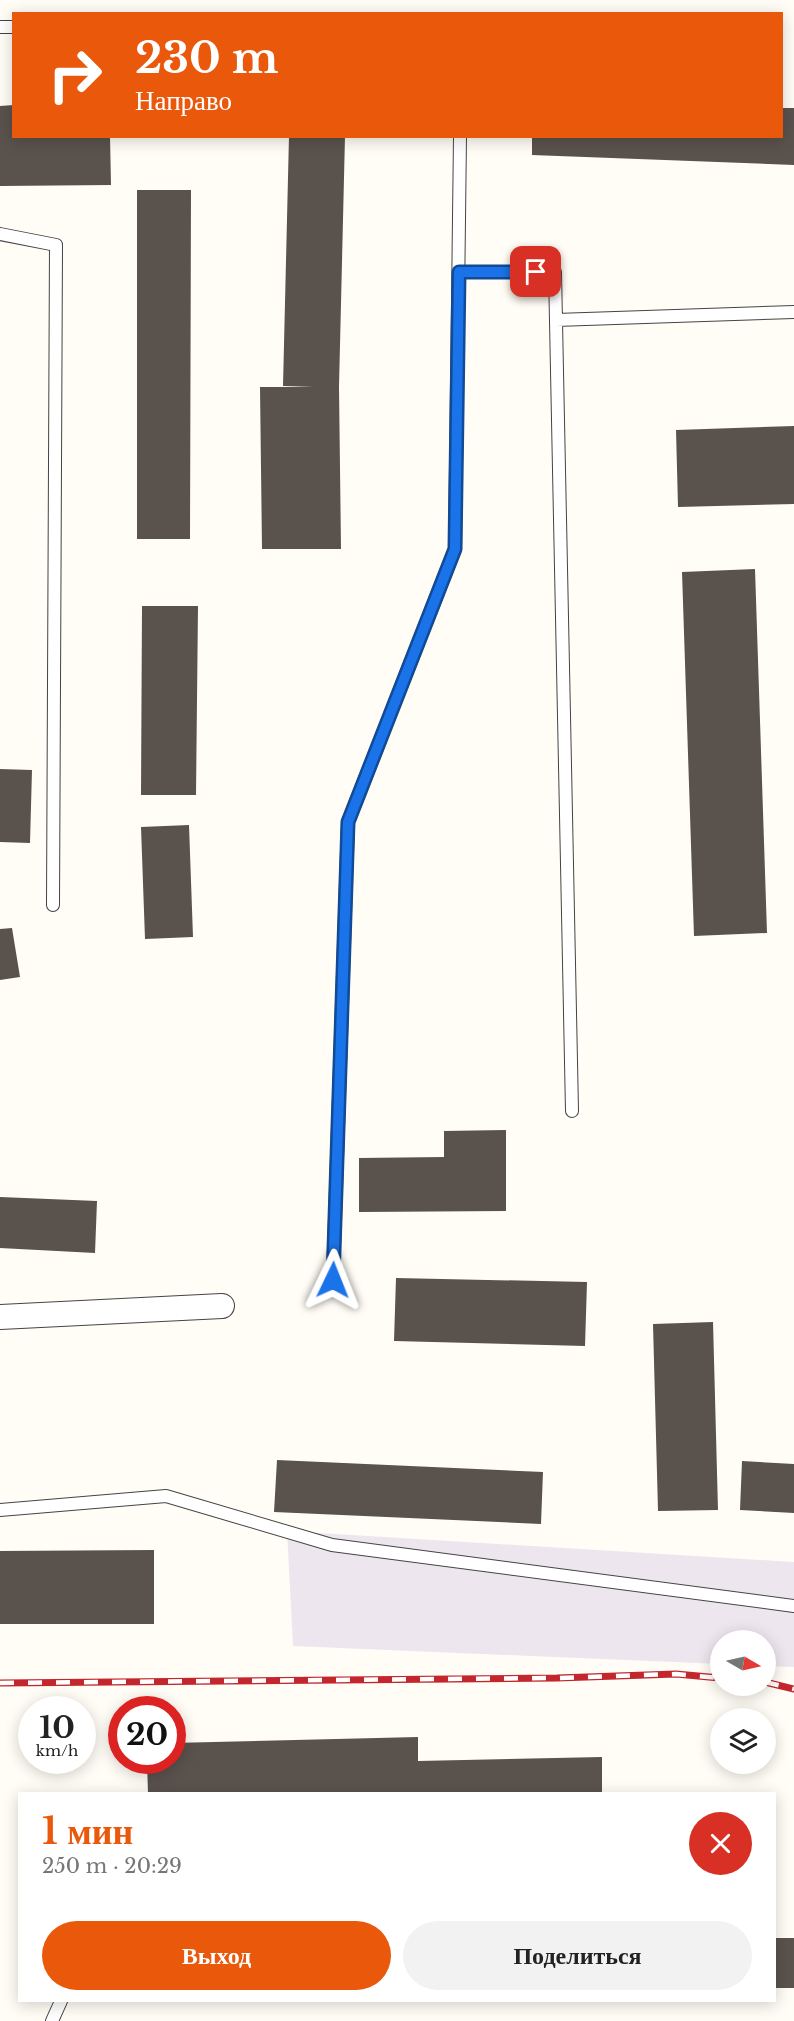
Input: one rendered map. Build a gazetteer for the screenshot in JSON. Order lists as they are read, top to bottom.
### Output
{
  "north": "right",
  "page": {
    "turn": ["230 m", "Направо"],
    "speed": "10 km/h",
    "limit": "20",
    "heading": ["1 мин", "250 m · 20:29"],
    "buttons": ["Выход", "Поделиться"]
  }
}
